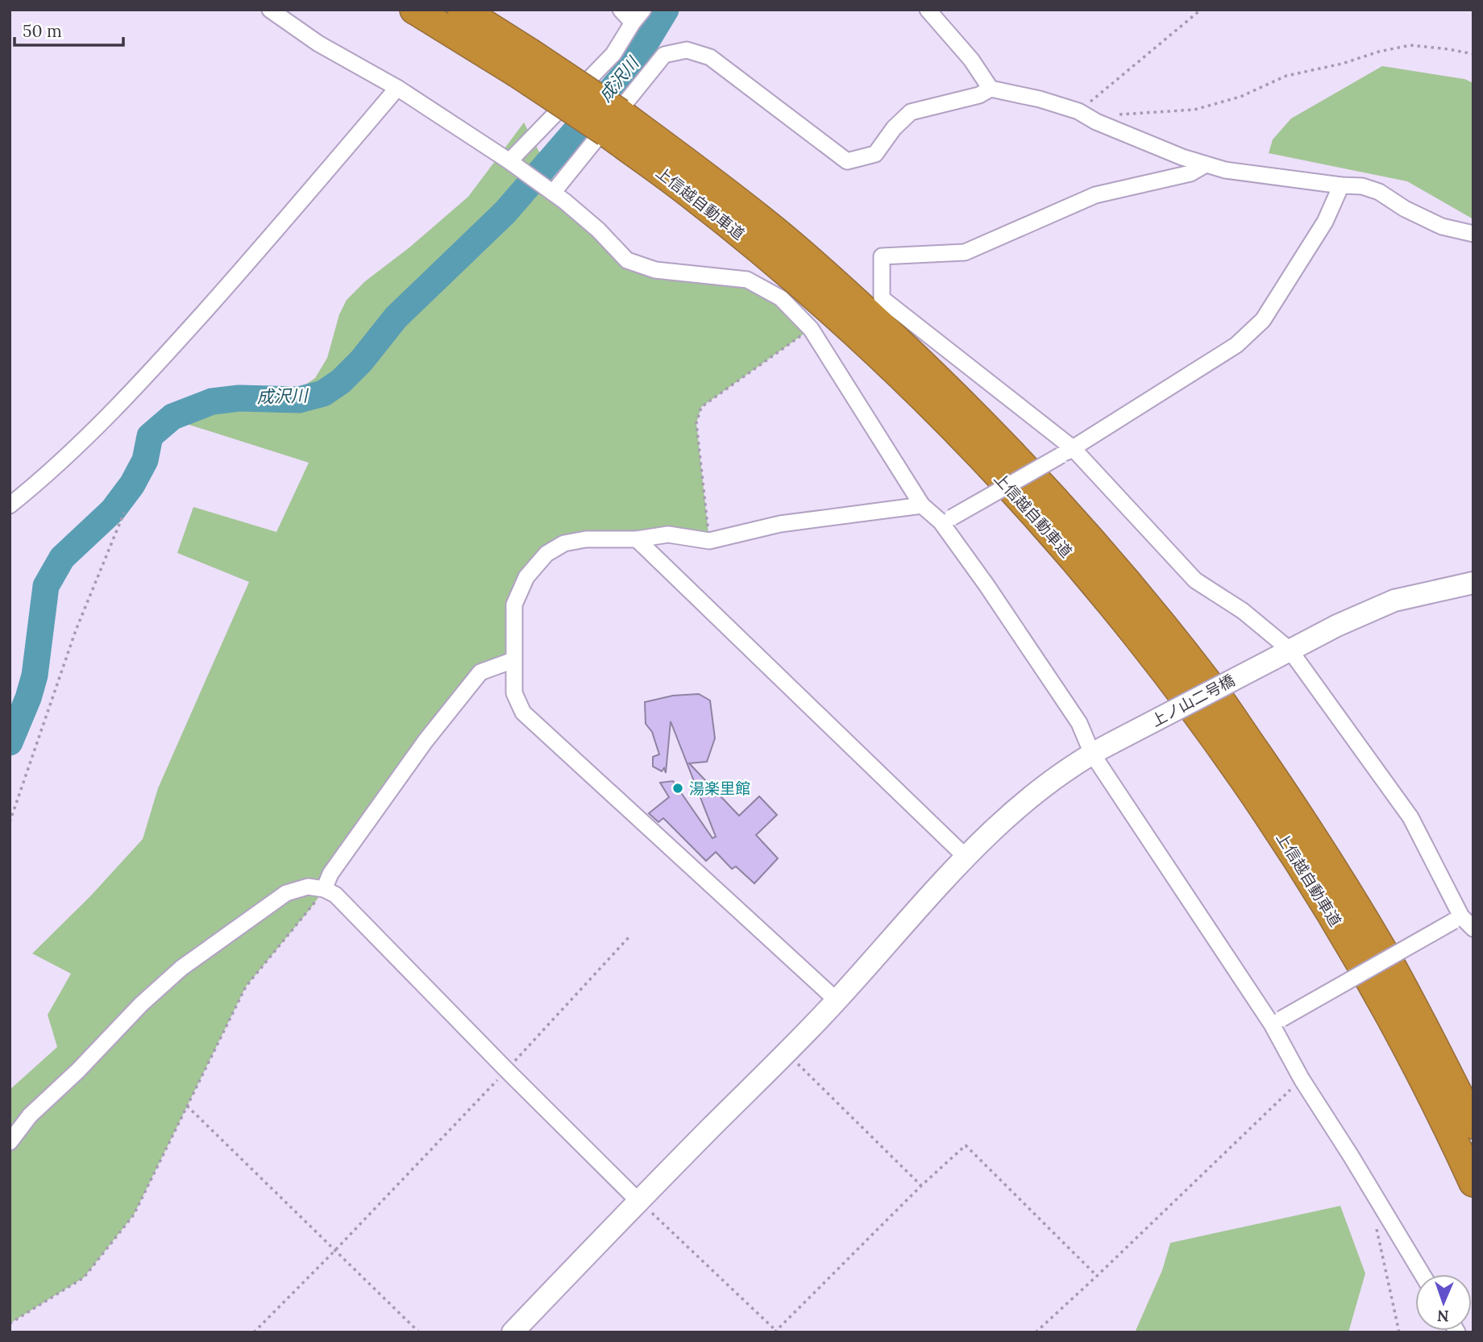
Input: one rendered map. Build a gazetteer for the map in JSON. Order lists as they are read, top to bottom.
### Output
{
  "streets": {
    "highway": ["上信越自動車道"],
    "street": ["上ノ山二号橋"]
  },
  "water": ["成沢川"],
  "places": ["湯楽里館"],
  "scale_bar": "50 m",
  "north": "bottom"
}
